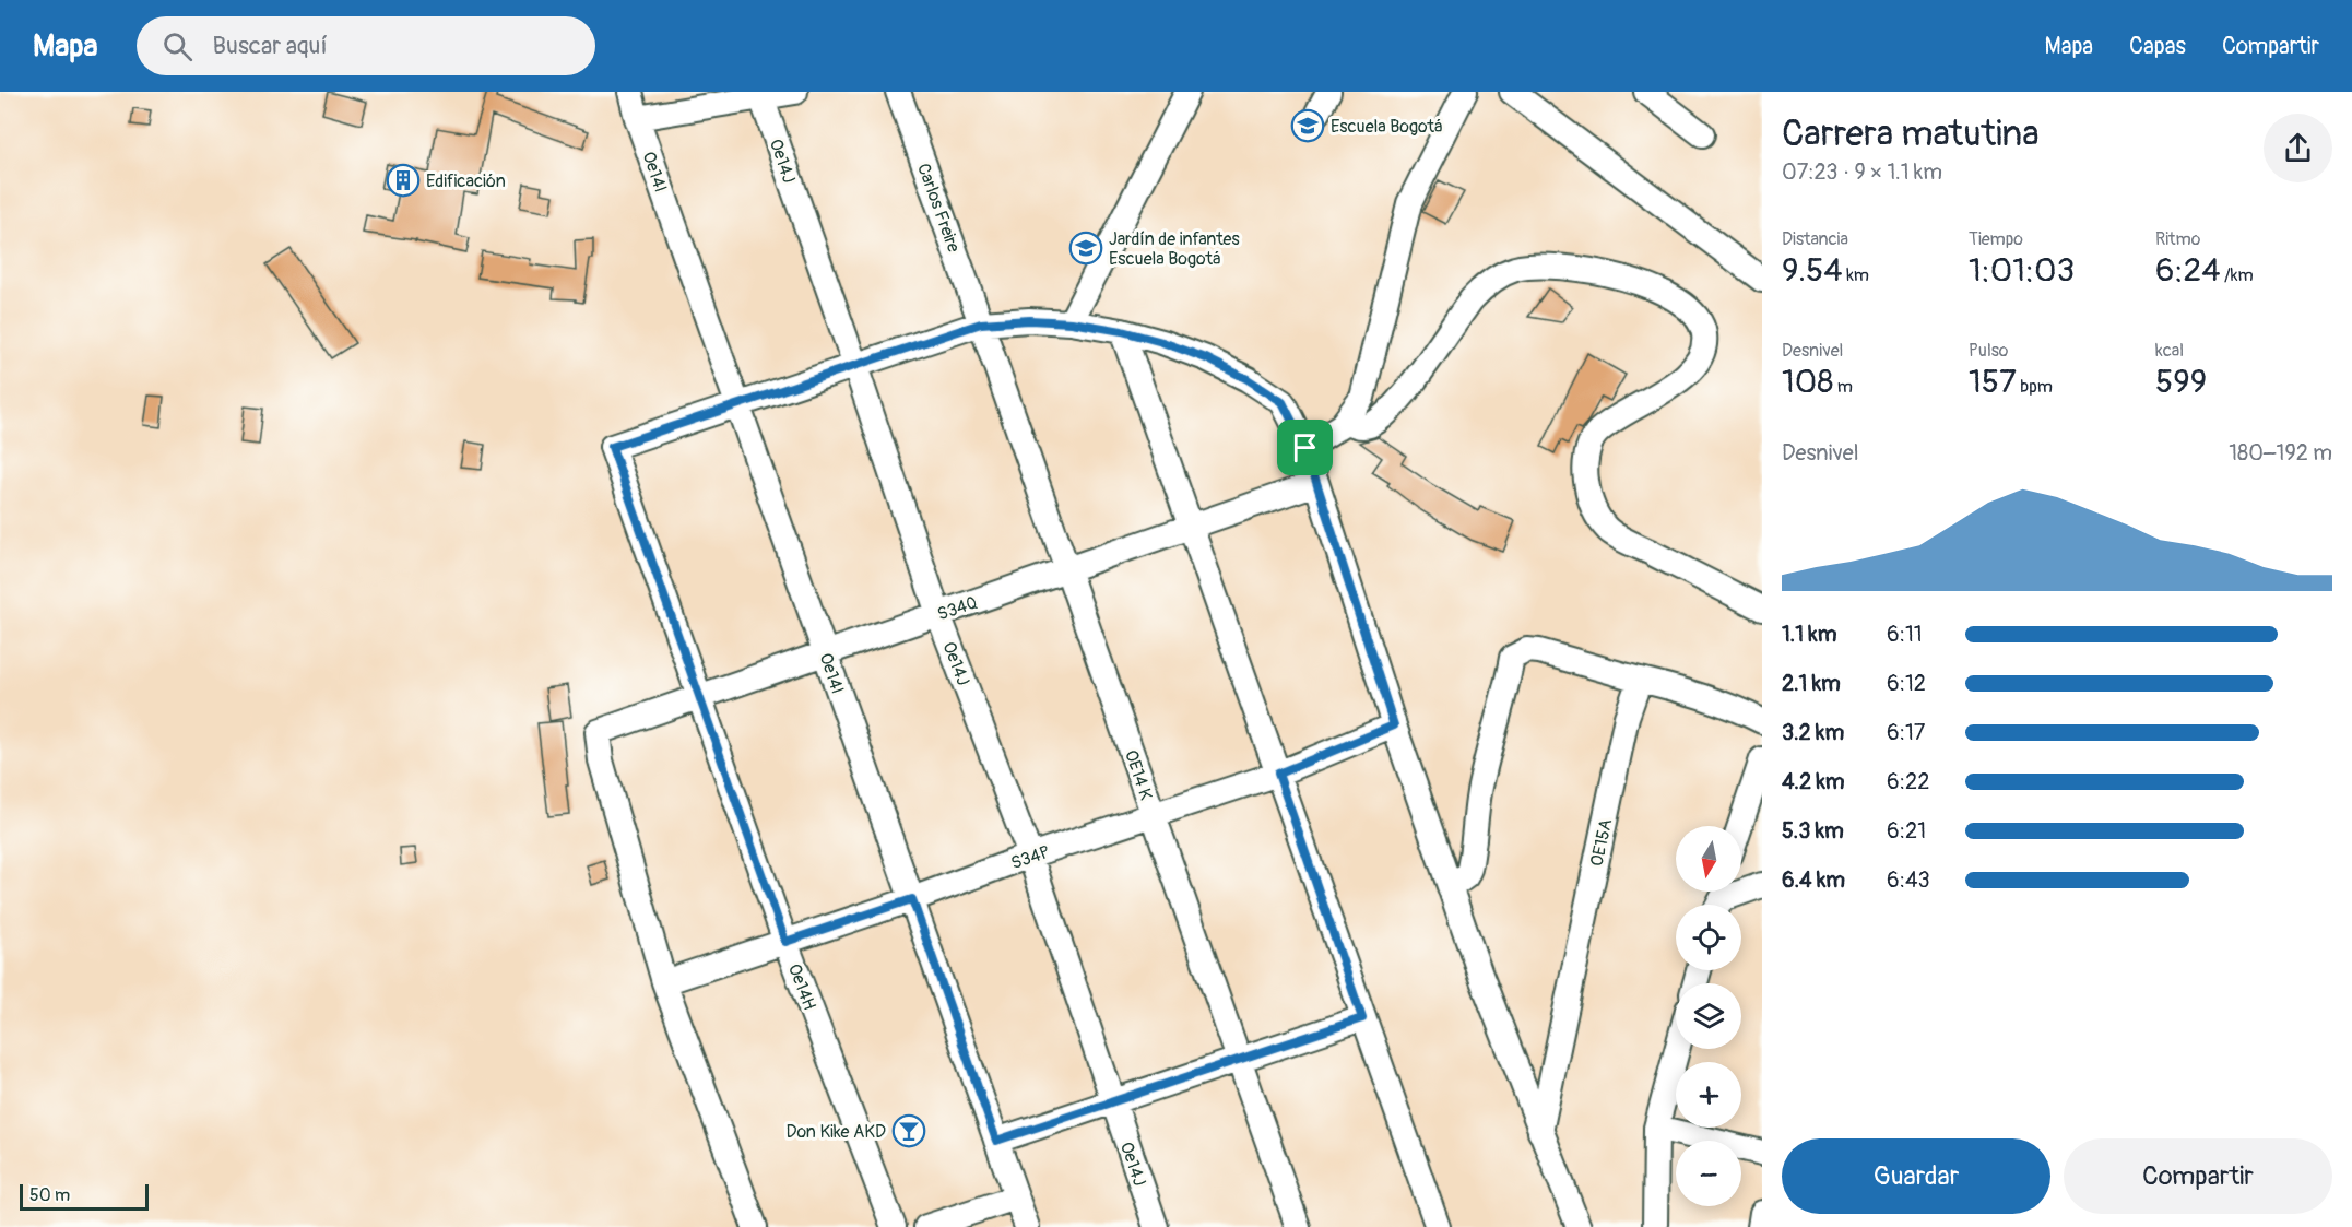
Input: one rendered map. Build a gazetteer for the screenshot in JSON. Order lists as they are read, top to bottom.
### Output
{
  "streets": {
    "street": [
      "Oe14J",
      "Oe14I",
      "Carlos Freire",
      "S34Q",
      "OE14 K",
      "OE15A",
      "S34P",
      "Oe14H"
    ]
  },
  "crossings": [
    ["Oe14J", "S34Q"],
    ["Oe14J", "S34P"],
    ["Oe14I", "S34Q"],
    ["Oe14I", "S34P"],
    ["Oe14I", "Oe14H"],
    ["Carlos Freire", "OE14 K"],
    ["S34Q", "OE14 K"],
    ["S34Q", "S34P"],
    ["S34Q", "Oe14H"],
    ["OE14 K", "S34P"],
    ["S34P", "Oe14H"]
  ],
  "places": {
    "school or university": ["Escuela Bogotá", "Jardín de infantes Escuela Bogotá"],
    "building": ["Edificación"],
    "bar": ["Don Kike AKD"]
  },
  "scale_bar": "50 m",
  "north": "bottom",
  "page": {
    "header": "Mapa",
    "search": "Buscar aquí",
    "nav": ["Mapa", "Capas", "Compartir"],
    "heading": ["Carrera matutina", "07:23 · 9 × 1.1 km"],
    "stats": [
      ["Distancia", "9.54 km"],
      ["Tiempo", "1:01:03"],
      ["Ritmo", "6:24 /km"],
      ["Desnivel", "108 m"],
      ["Pulso", "157 bpm"],
      ["kcal", "599"]
    ],
    "chart": ["Desnivel", "180–192 m"],
    "list": [
      {
        "name": "1.1 km",
        "note": "6:11"
      },
      {
        "name": "2.1 km",
        "note": "6:12"
      },
      {
        "name": "3.2 km",
        "note": "6:17"
      },
      {
        "name": "4.2 km",
        "note": "6:22"
      },
      {
        "name": "5.3 km",
        "note": "6:21"
      },
      {
        "name": "6.4 km",
        "note": "6:43"
      }
    ],
    "map_buttons": ["+", "−"],
    "buttons": ["Guardar", "Compartir"],
    "scale": "50 m"
  }
}
